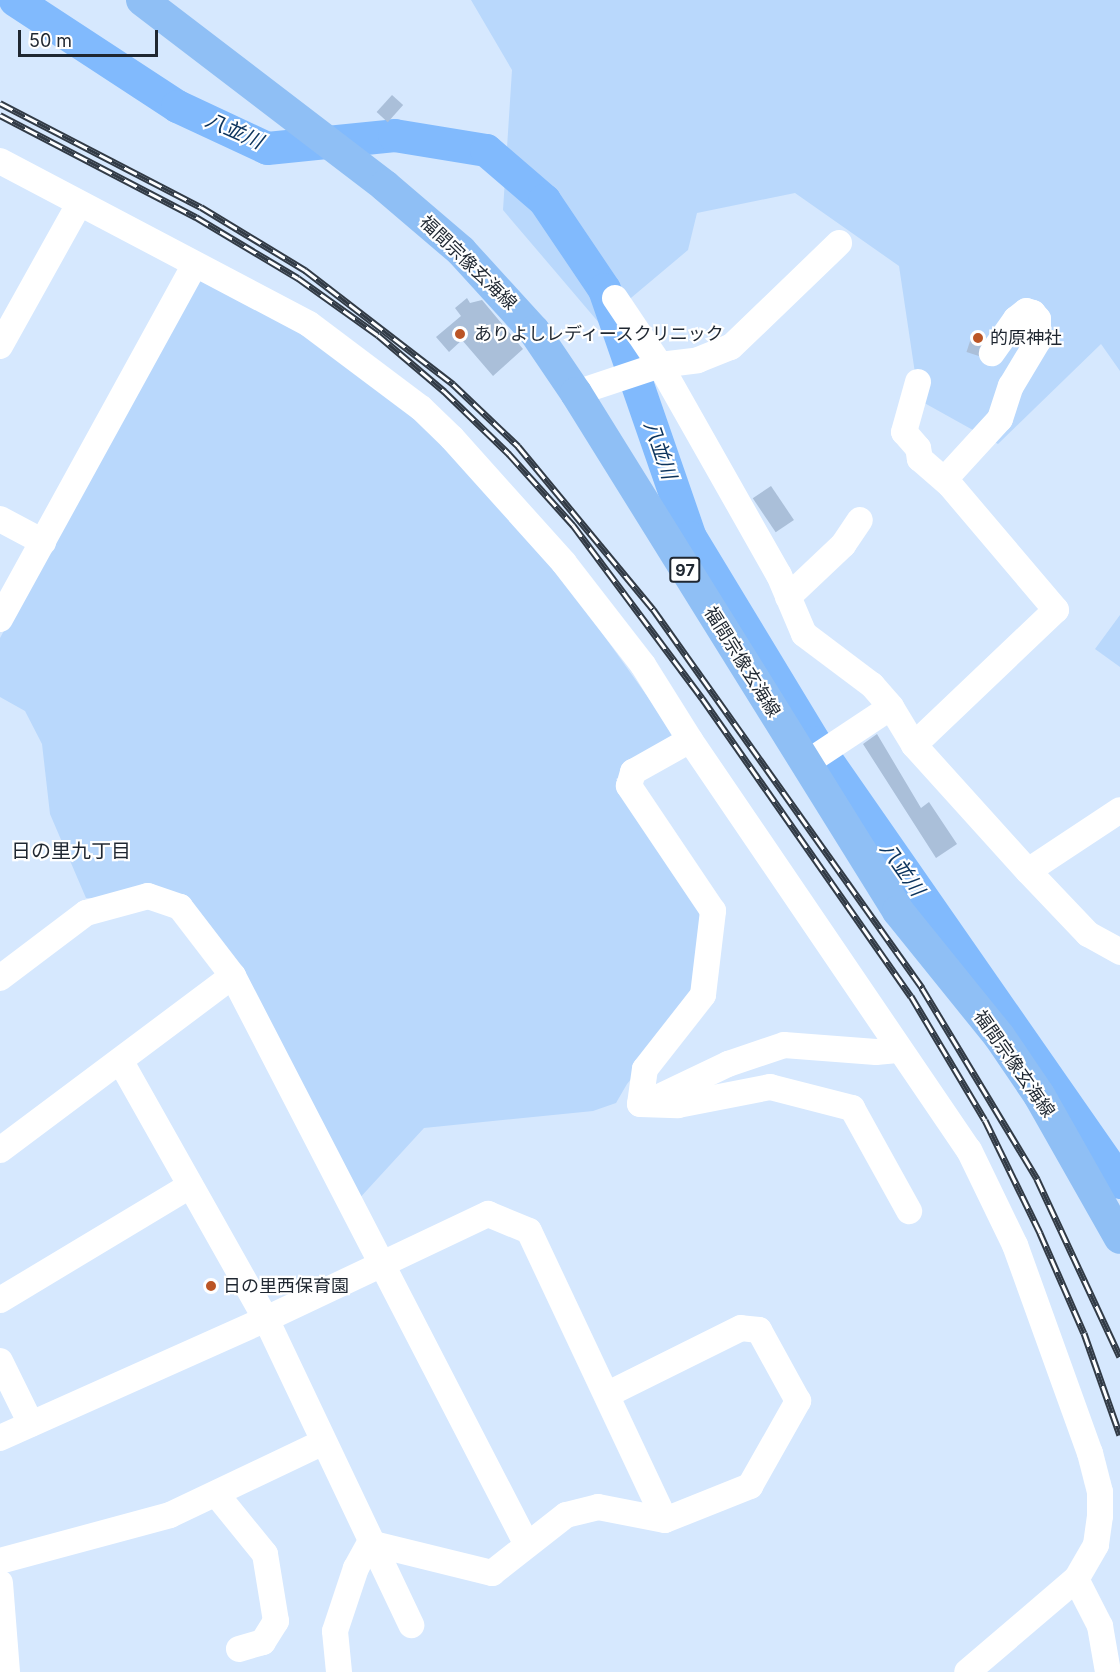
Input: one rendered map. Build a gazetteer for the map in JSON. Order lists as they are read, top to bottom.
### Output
{
  "streets": {
    "main road": ["福間宗像玄海線", "97"]
  },
  "districts": ["日の里九丁目"],
  "water": ["八並川"],
  "places": ["ありよしレディースクリニック", "的原神社", "日の里西保育園"],
  "scale_bar": "50 m"
}
